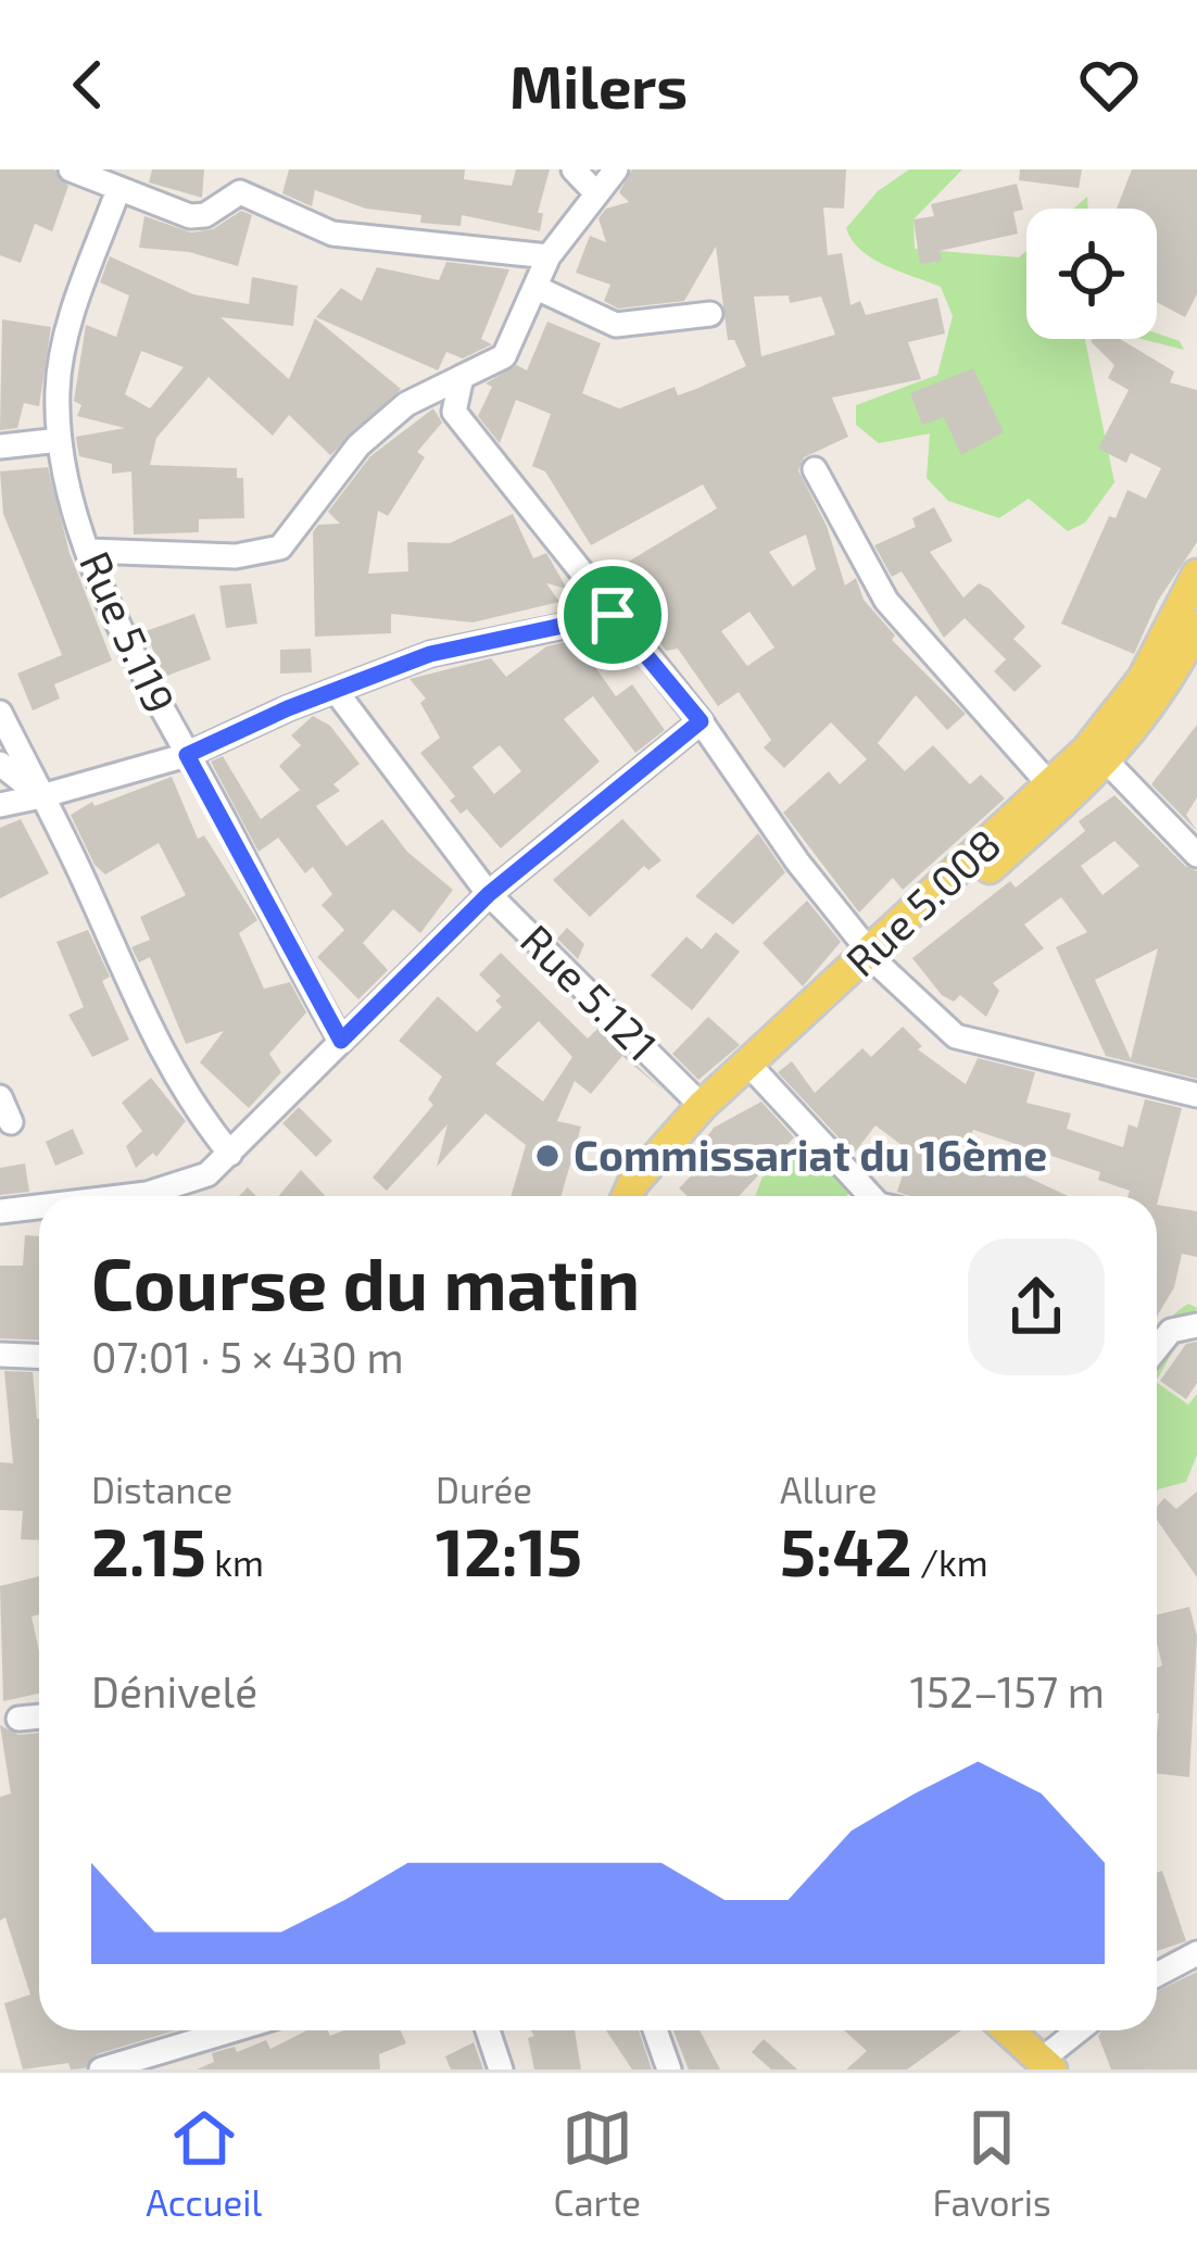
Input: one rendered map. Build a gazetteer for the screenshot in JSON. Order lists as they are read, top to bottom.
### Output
{
  "streets": {
    "main road": ["Rue 5.008"],
    "street": ["Rue 5.119", "Rue 5.121"]
  },
  "crossings": [
    ["Rue 5.008", "Rue 5.121"]
  ],
  "places": ["Commissariat du 16ème"],
  "page": {
    "header": "Milers",
    "heading": ["Course du matin", "07:01 · 5 × 430 m"],
    "stats": [
      ["Distance", "2.15 km"],
      ["Durée", "12:15"],
      ["Allure", "5:42 /km"]
    ],
    "chart": ["Dénivelé", "152–157 m"],
    "tabs": ["Accueil", "Carte", "Favoris"]
  }
}
